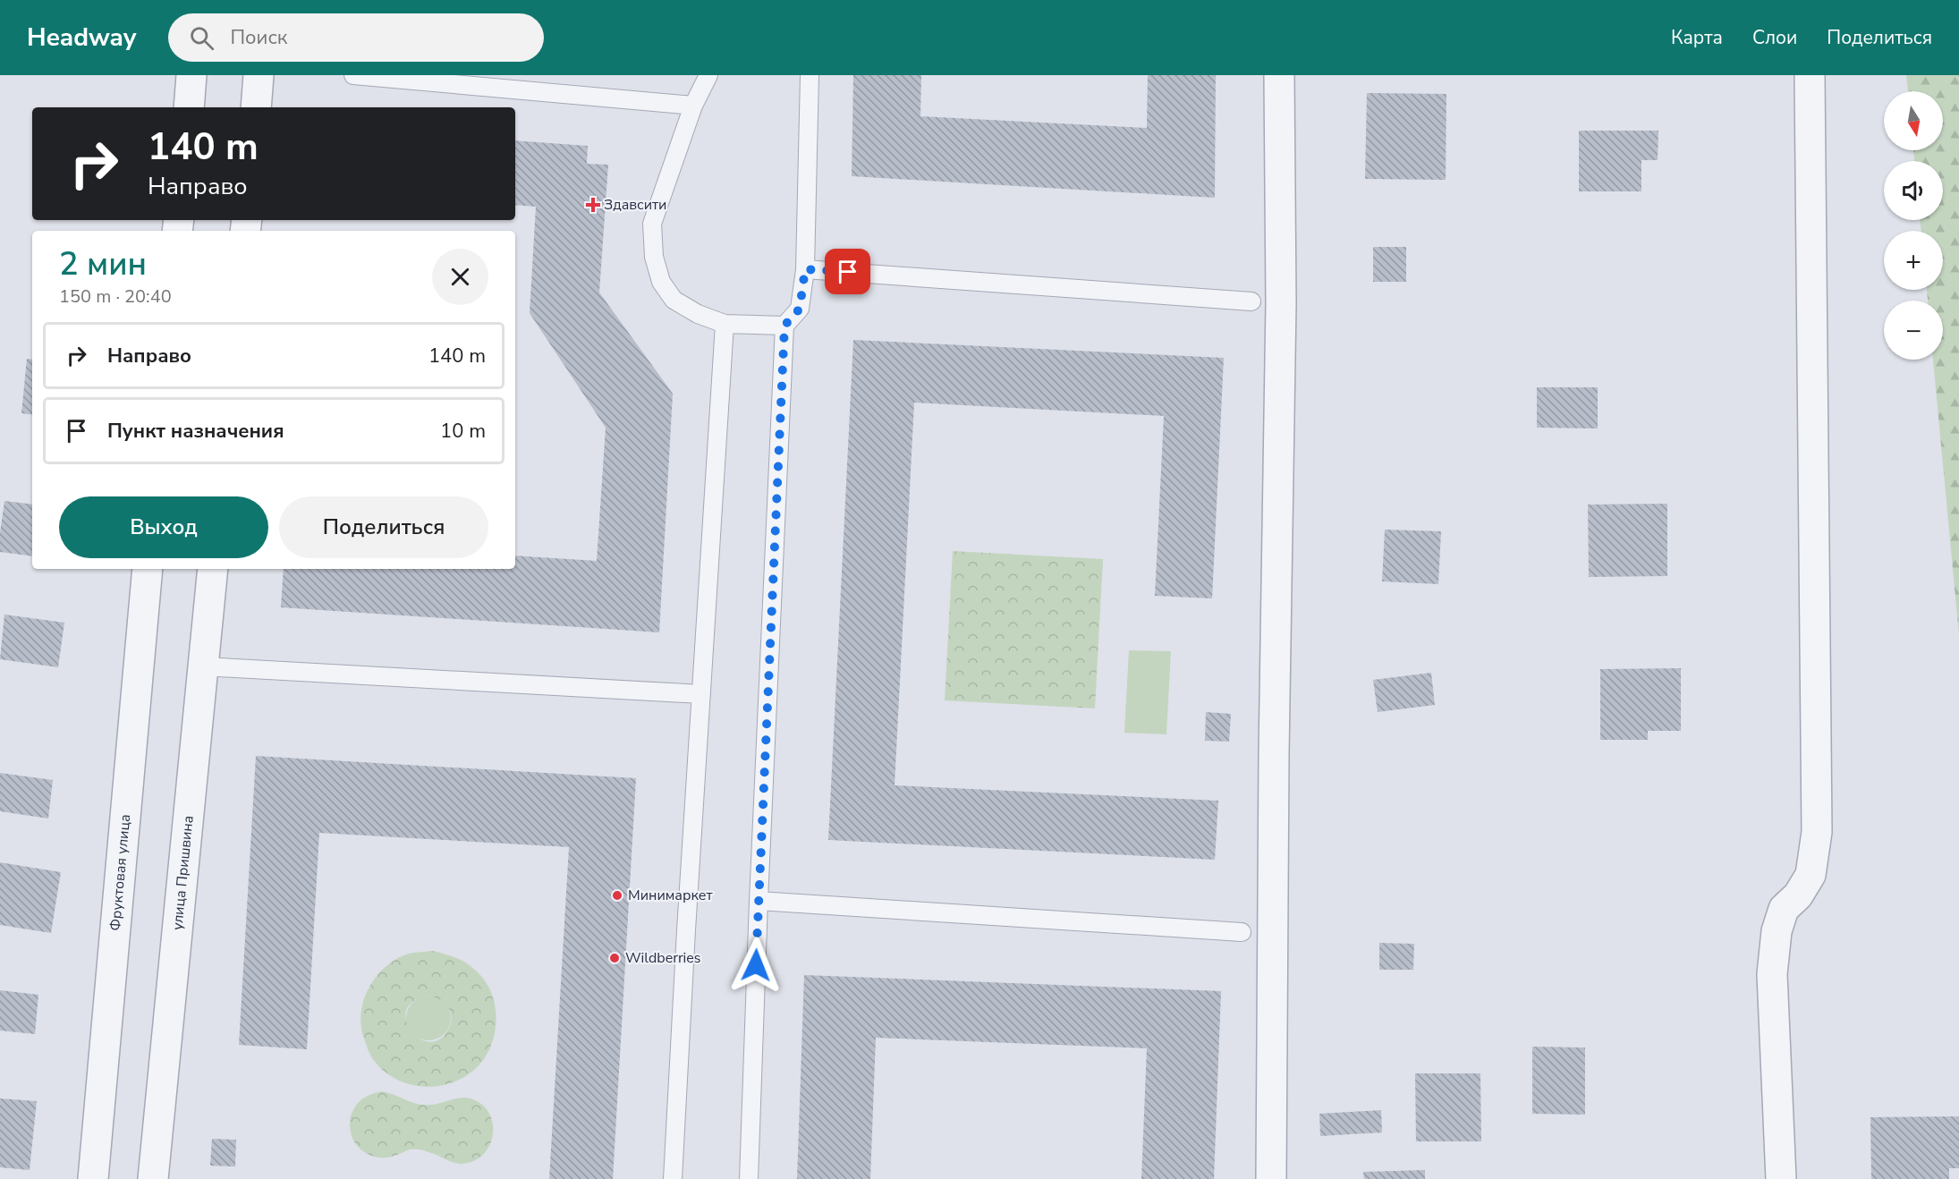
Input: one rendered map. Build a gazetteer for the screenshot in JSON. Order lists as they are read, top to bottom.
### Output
{
  "streets": {
    "street": ["Фруктовая улица", "улица Пришвина"]
  },
  "places": {
    "health": ["Здавсити"],
    "other": ["Минимаркет", "Wildberries"]
  },
  "north": "bottom",
  "page": {
    "header": "Headway",
    "search": "Поиск",
    "nav": ["Карта", "Слои", "Поделиться"],
    "map_buttons": ["+", "−"],
    "turn": ["140 m", "Направо"],
    "heading": ["2 мин", "150 m · 20:40"],
    "list": [
      {
        "name": "Направо",
        "value": "140 m"
      },
      {
        "name": "Пункт назначения",
        "value": "10 m"
      }
    ],
    "buttons": ["Выход", "Поделиться"]
  }
}
